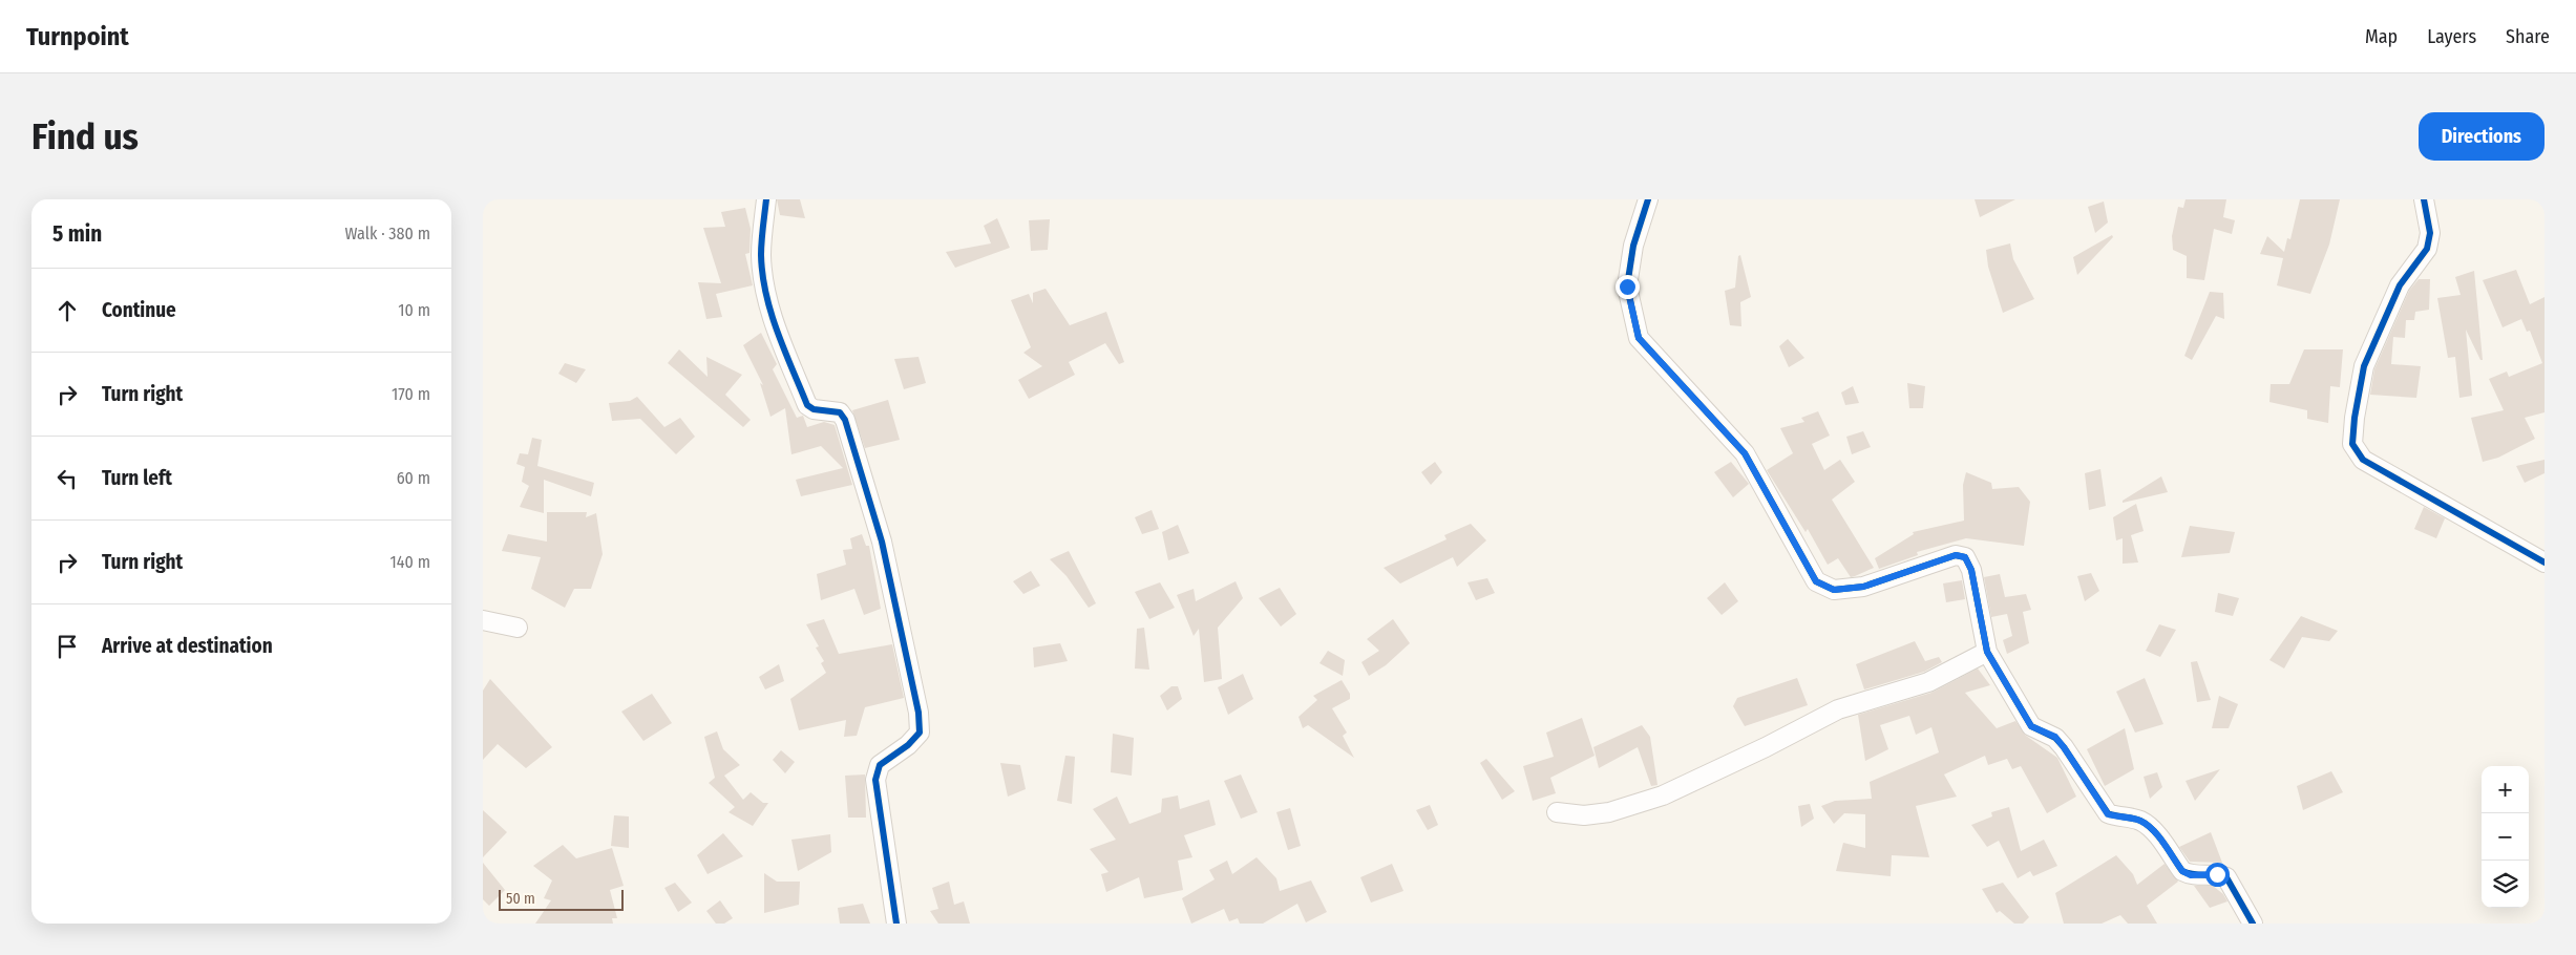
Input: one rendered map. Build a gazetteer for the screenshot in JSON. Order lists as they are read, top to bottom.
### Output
{
  "scale_bar": "50 m",
  "page": {
    "header": "Turnpoint",
    "nav": ["Map", "Layers", "Share"],
    "buttons": "Directions",
    "title": "Find us",
    "heading": ["5 min", "Walk · 380 m"],
    "list": [
      ["Continue", "10 m"],
      ["Turn right", "170 m"],
      ["Turn left", "60 m"],
      ["Turn right", "140 m"],
      "Arrive at destination"
    ],
    "map_buttons": ["+", "−"],
    "scale": "50 m"
  }
}
